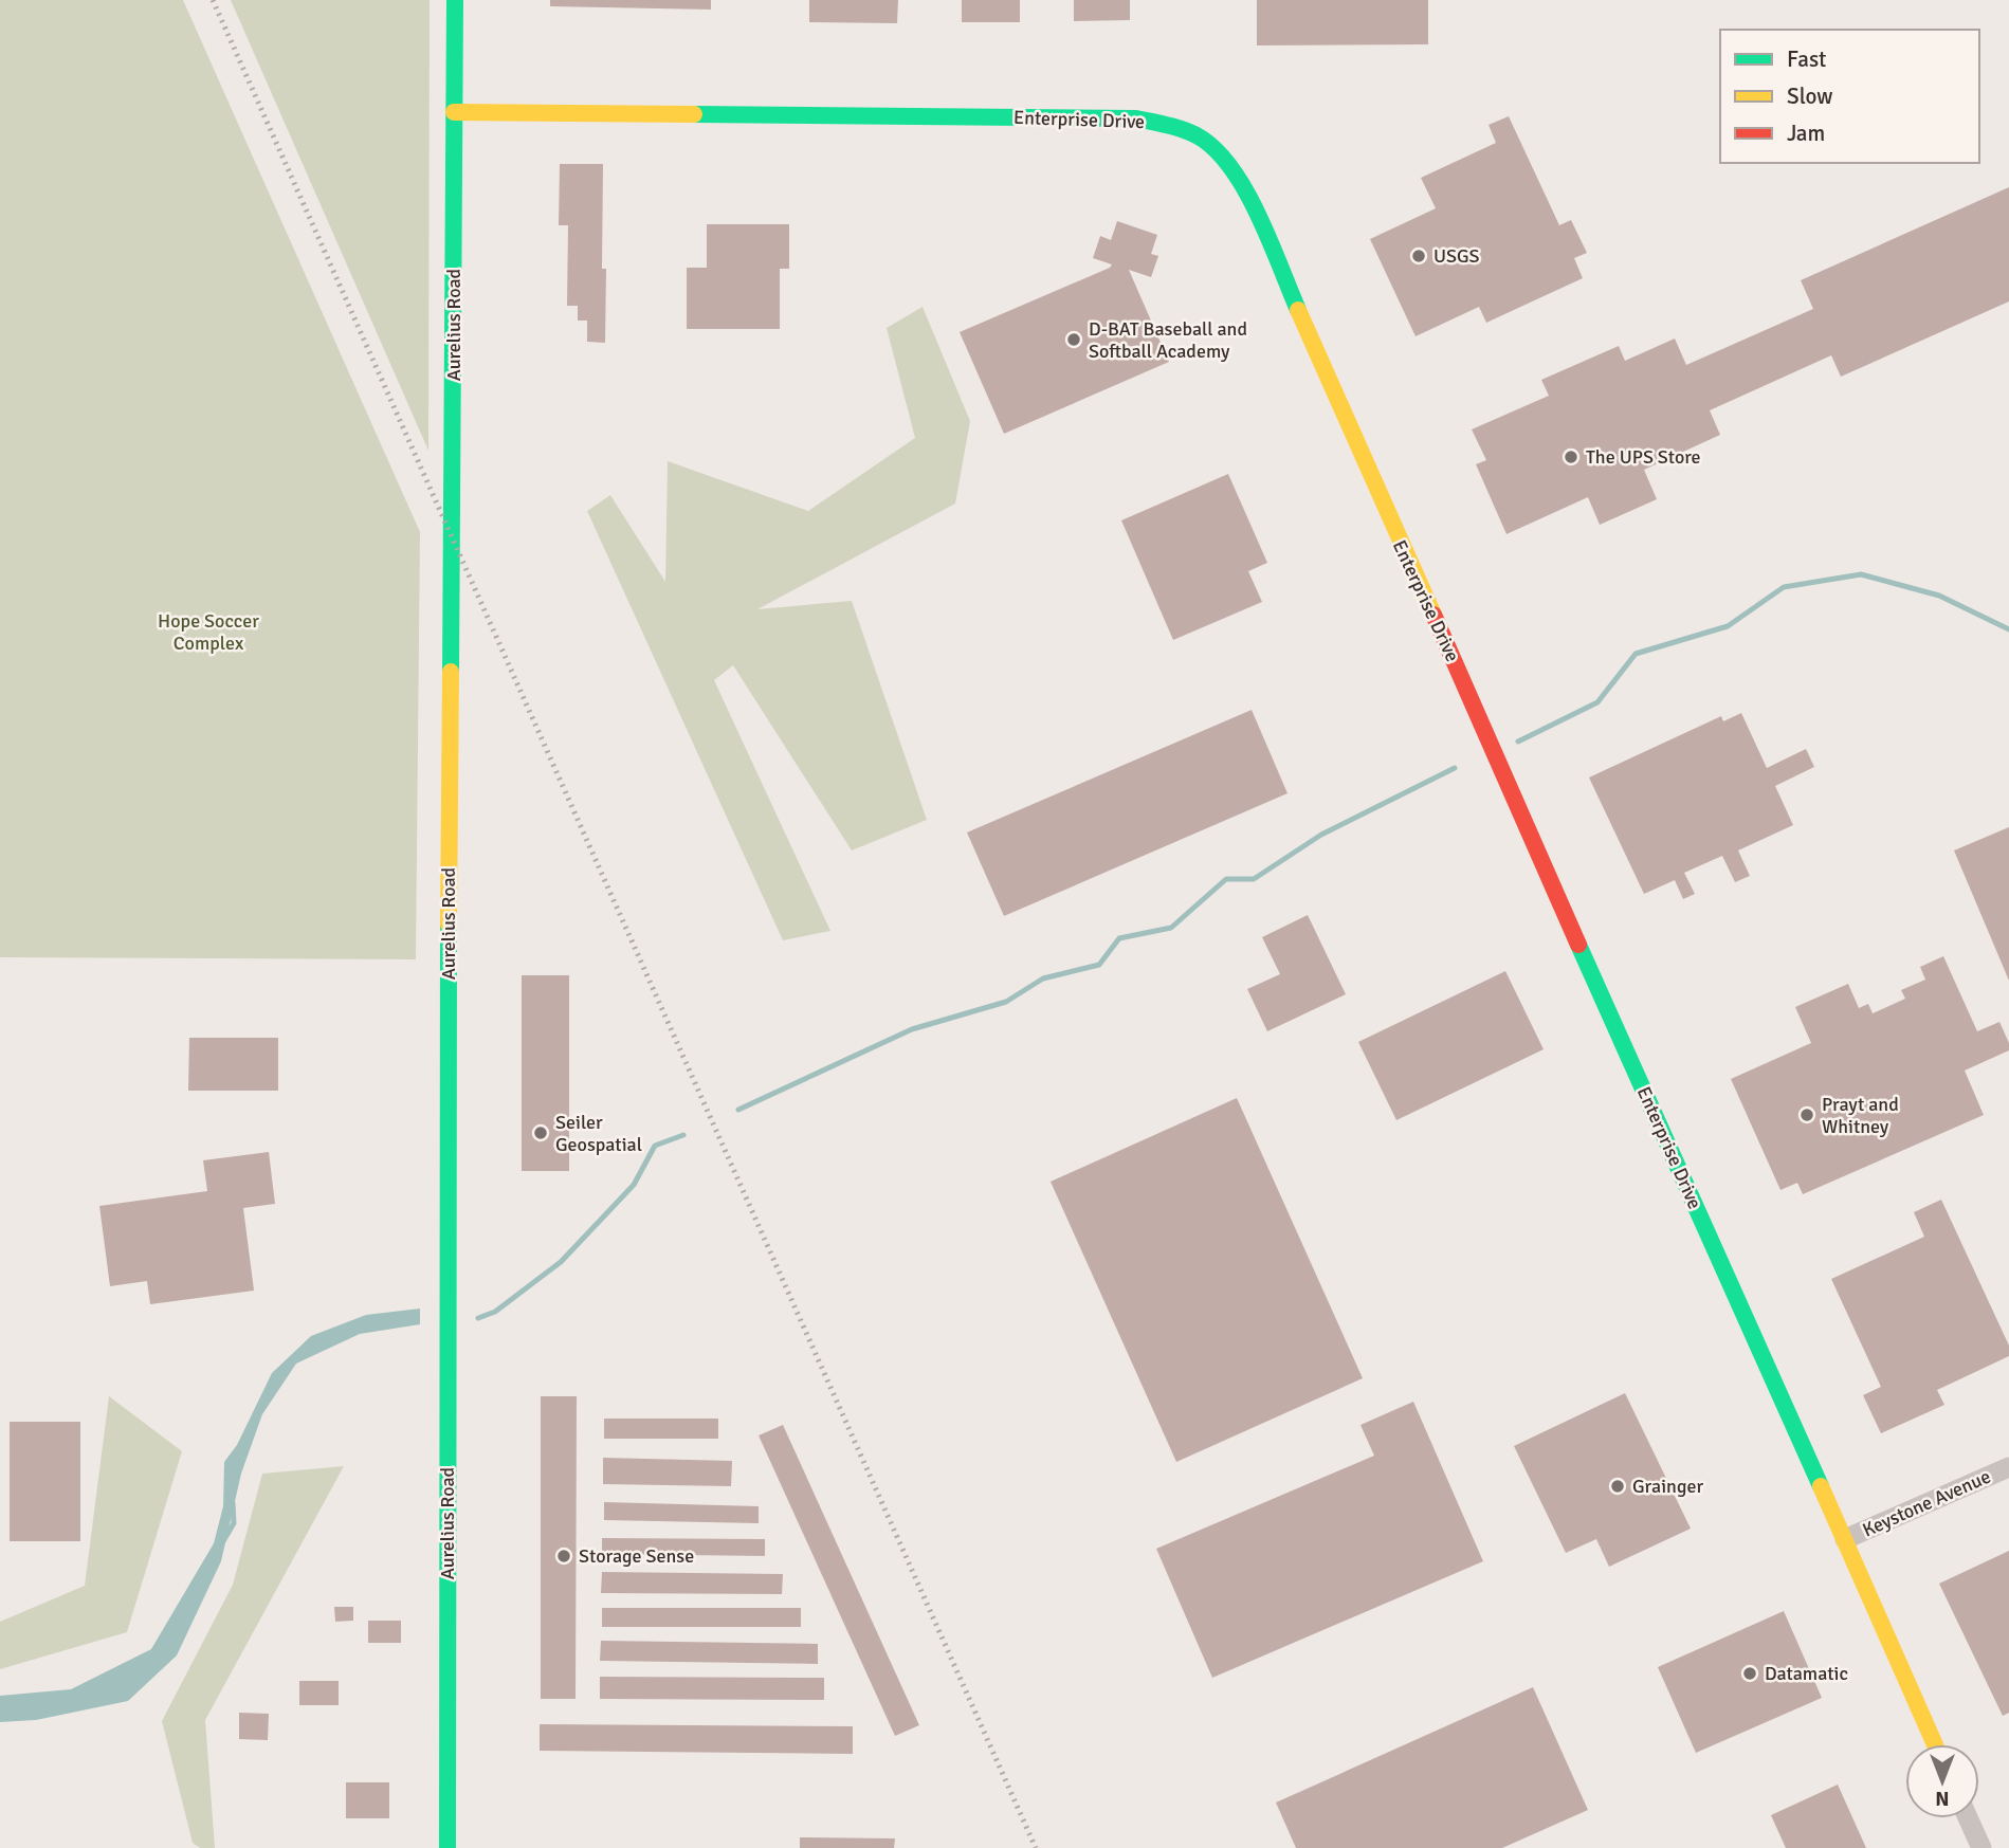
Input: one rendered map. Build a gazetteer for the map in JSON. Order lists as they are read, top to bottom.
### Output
{
  "streets": {
    "street": ["Enterprise Drive", "Aurelius Road", "Keystone Avenue"]
  },
  "crossings": [
    ["Enterprise Drive", "Aurelius Road"],
    ["Enterprise Drive", "Keystone Avenue"]
  ],
  "parks": ["Hope Soccer Complex"],
  "places": [
    "USGS",
    "D-BAT Baseball and Softball Academy",
    "The UPS Store",
    "Prayt and Whitney",
    "Seiler Geospatial",
    "Grainger",
    "Storage Sense",
    "Datamatic"
  ],
  "legend": ["Fast", "Slow", "Jam"],
  "north": "bottom"
}
